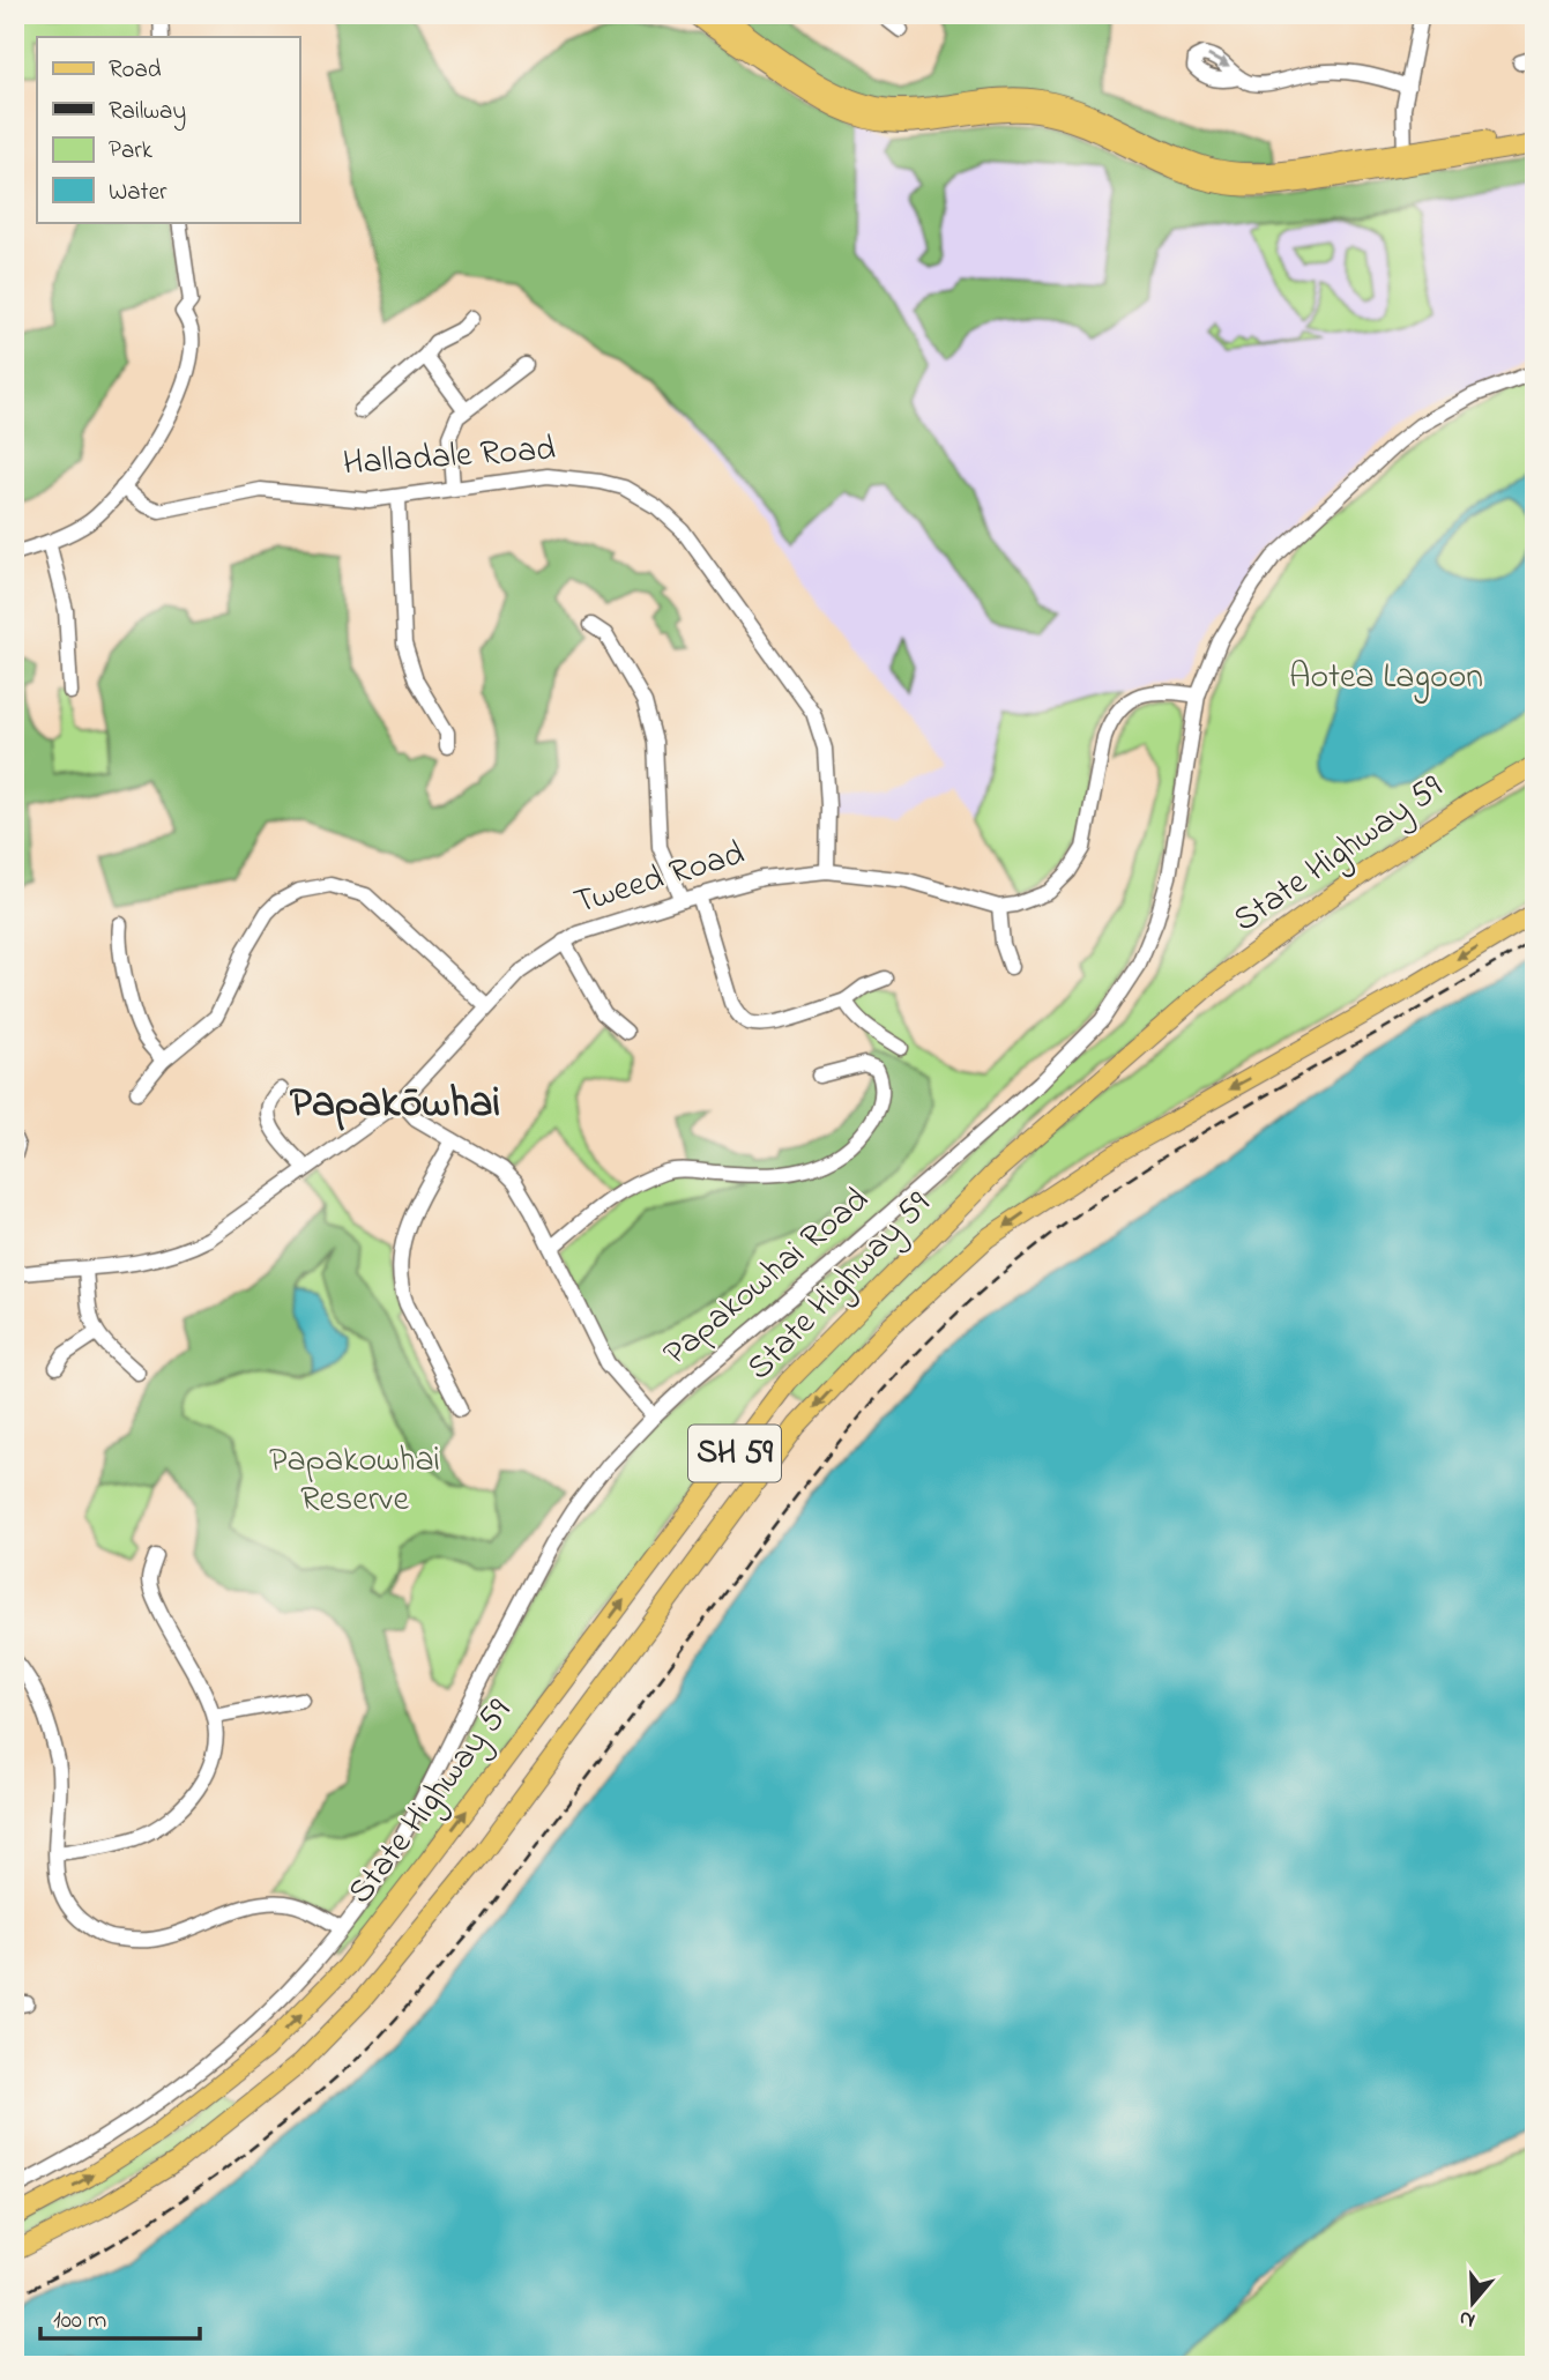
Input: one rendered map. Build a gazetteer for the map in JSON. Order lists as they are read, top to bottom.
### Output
{
  "streets": {
    "main road": ["State Highway 59", "SH 59"],
    "street": ["Halladale Road", "Tweed Road", "Papakowhai Road"]
  },
  "crossings": [
    ["Halladale Road", "Tweed Road"]
  ],
  "districts": ["Papakōwhai"],
  "parks": ["Aotea Lagoon", "Papakowhai Reserve"],
  "legend": [
    "Road",
    "Railway",
    "Park",
    "Water"
  ],
  "scale_bar": "100 m",
  "north": "bottom"
}
